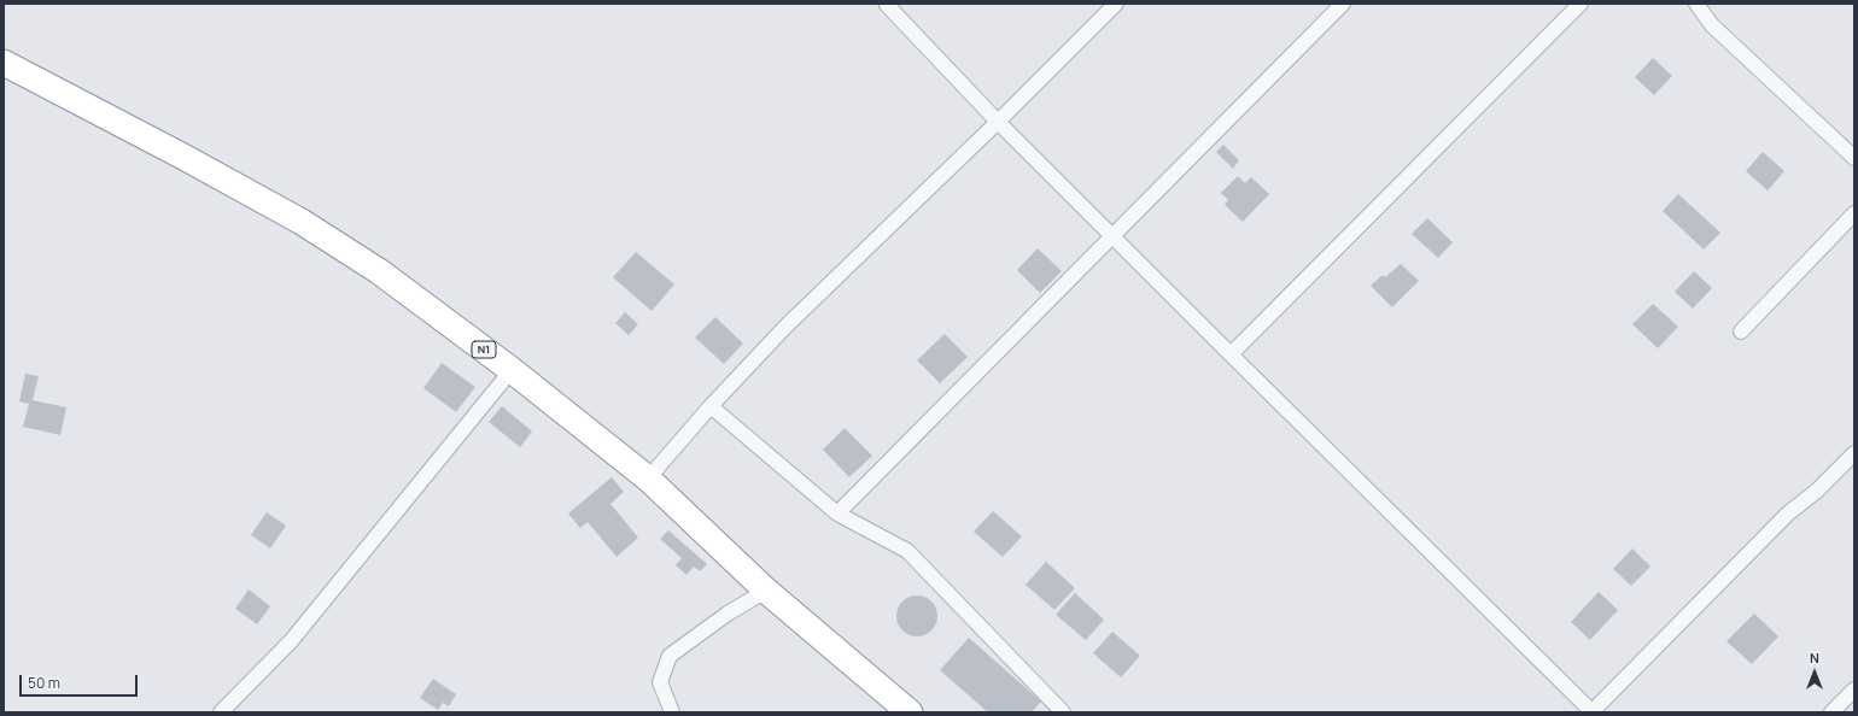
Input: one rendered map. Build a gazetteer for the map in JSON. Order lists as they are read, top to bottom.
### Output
{
  "streets": {
    "highway": ["N1"]
  },
  "scale_bar": "50 m",
  "north": "top"
}
